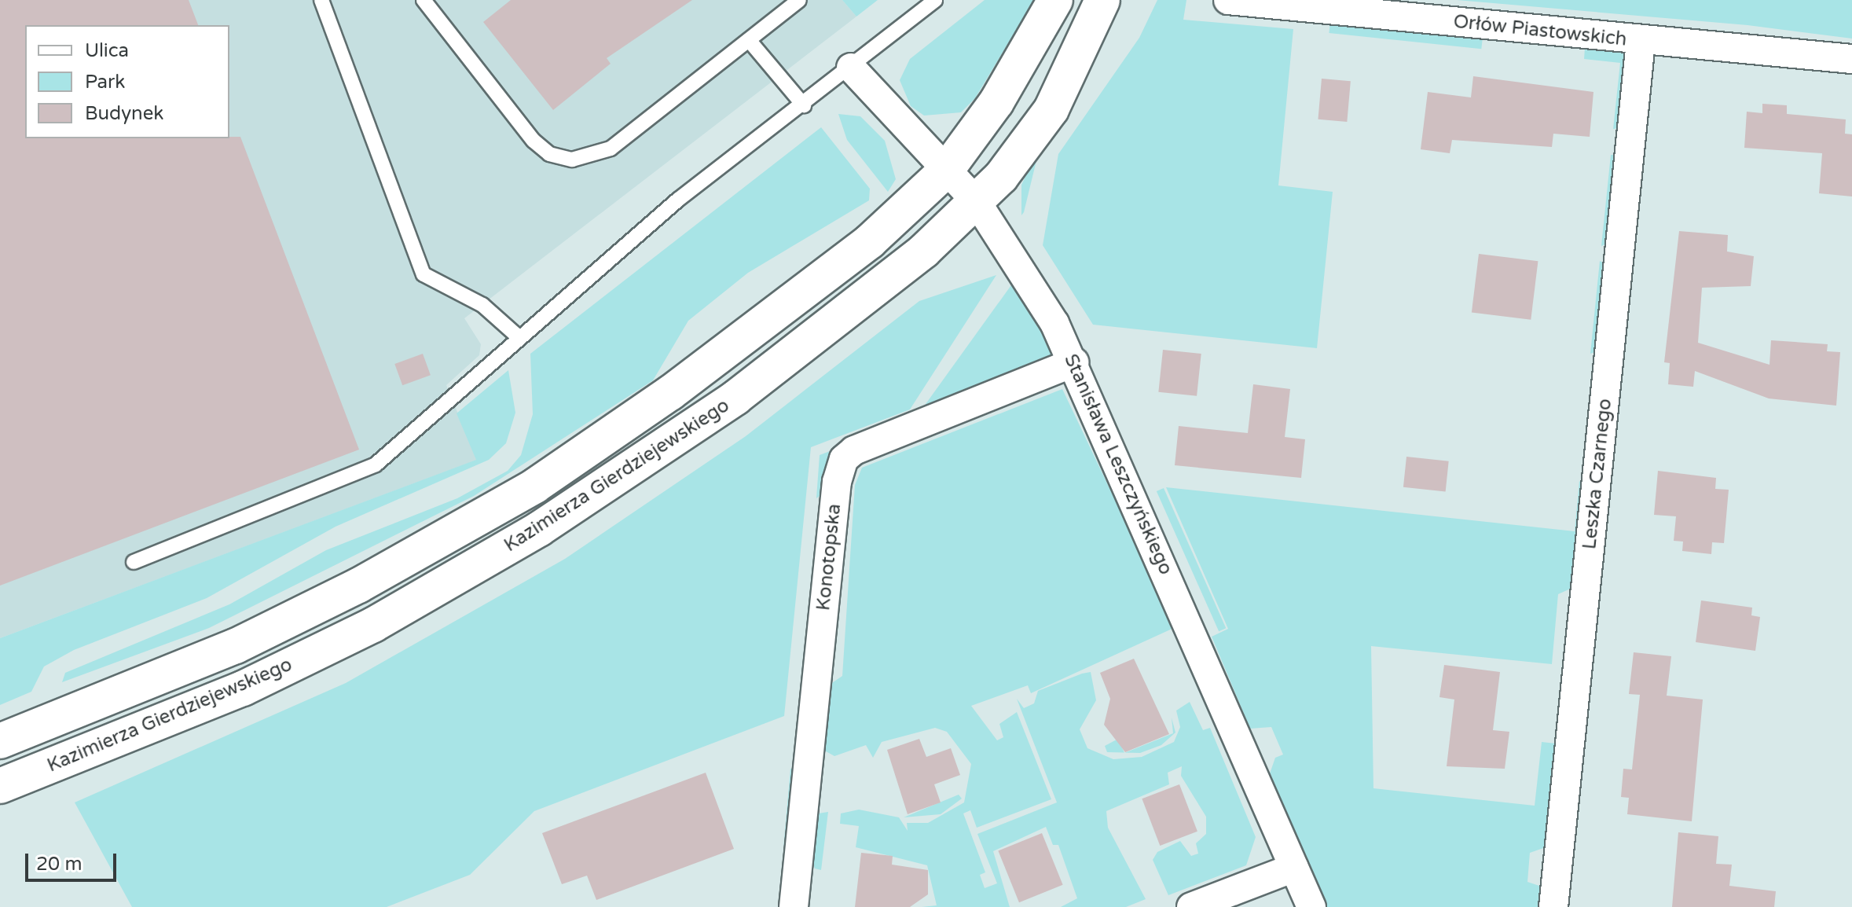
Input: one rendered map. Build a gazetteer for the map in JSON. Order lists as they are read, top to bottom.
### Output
{
  "streets": {
    "street": [
      "Orłów Piastowskich",
      "Stanisława Leszczyńskiego",
      "Leszka Czarnego",
      "Kazimierza Gierdziejewskiego",
      "Konotopska"
    ]
  },
  "crossings": [
    ["Orłów Piastowskich", "Leszka Czarnego"],
    ["Stanisława Leszczyńskiego", "Kazimierza Gierdziejewskiego"],
    ["Stanisława Leszczyńskiego", "Konotopska"]
  ],
  "legend": ["Ulica", "Park", "Budynek"],
  "scale_bar": "20 m"
}
